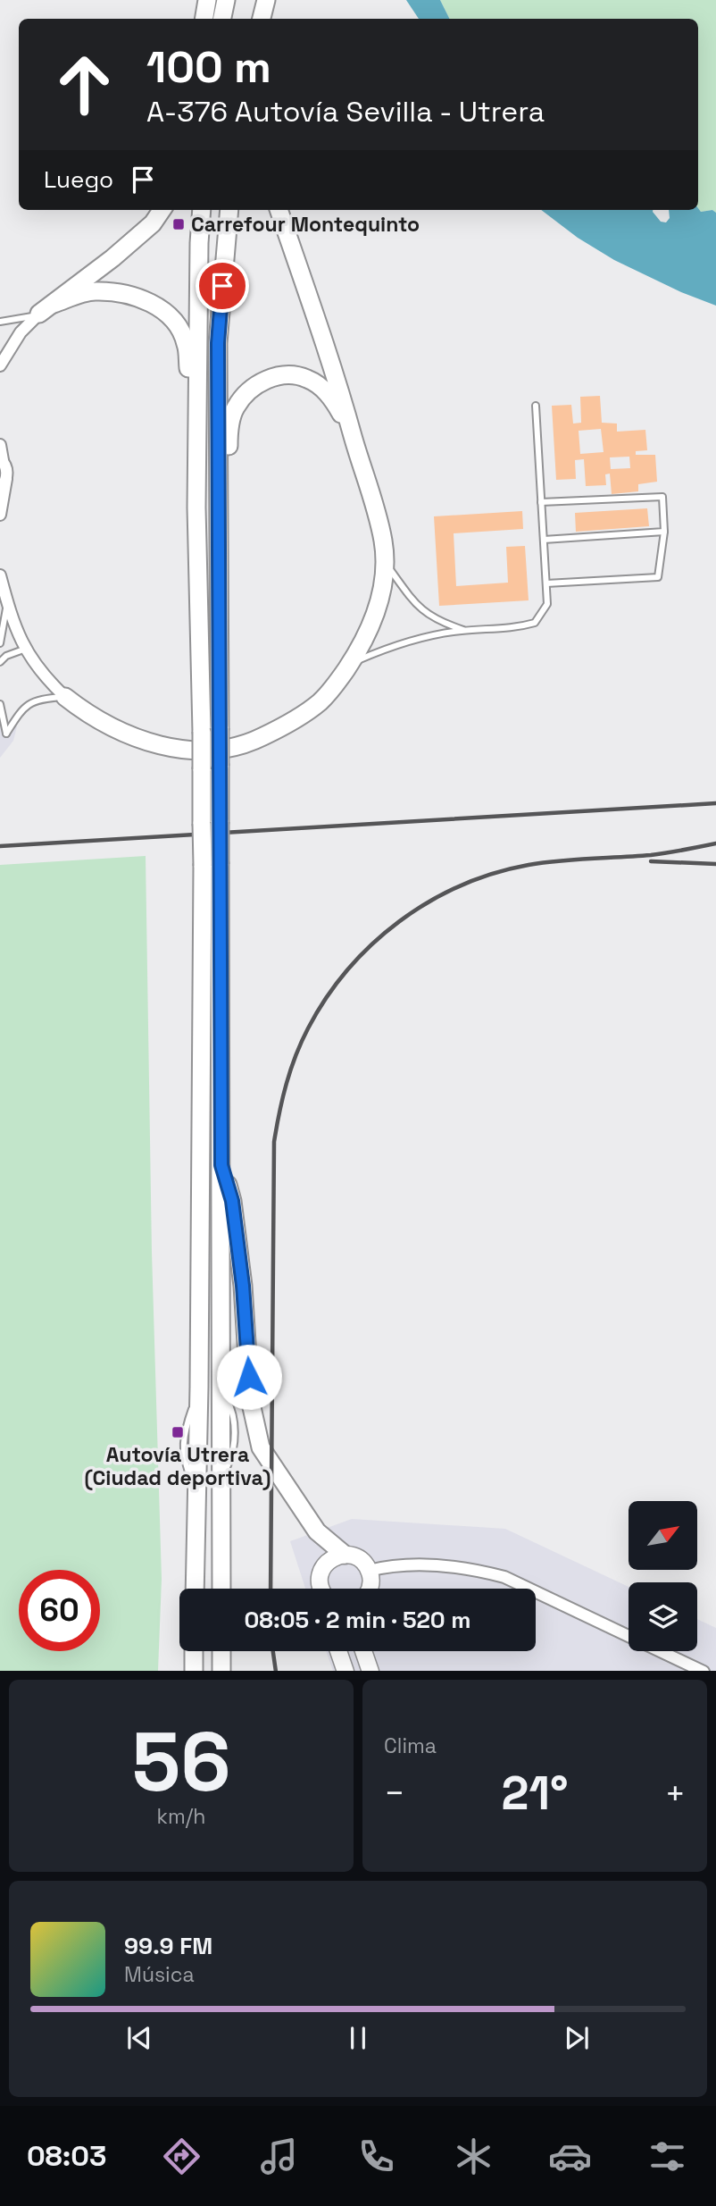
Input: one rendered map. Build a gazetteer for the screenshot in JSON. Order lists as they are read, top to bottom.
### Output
{
  "places": {
    "transit": ["Carrefour Montequinto", "Autovía Utrera (Ciudad deportiva)"]
  },
  "north": "top right",
  "page": {
    "turn": ["100 m", "A-376 Autovía Sevilla - Utrera"],
    "then": "Luego",
    "limit": "60",
    "trip": "08:05 · 2 min · 520 m",
    "tile": [
      ["56", "km/h"],
      "Clima"
    ],
    "heat": ["−", "21°", "+"],
    "song": ["99.9 FM", "Música"],
    "tabs": "08:03"
  }
}
